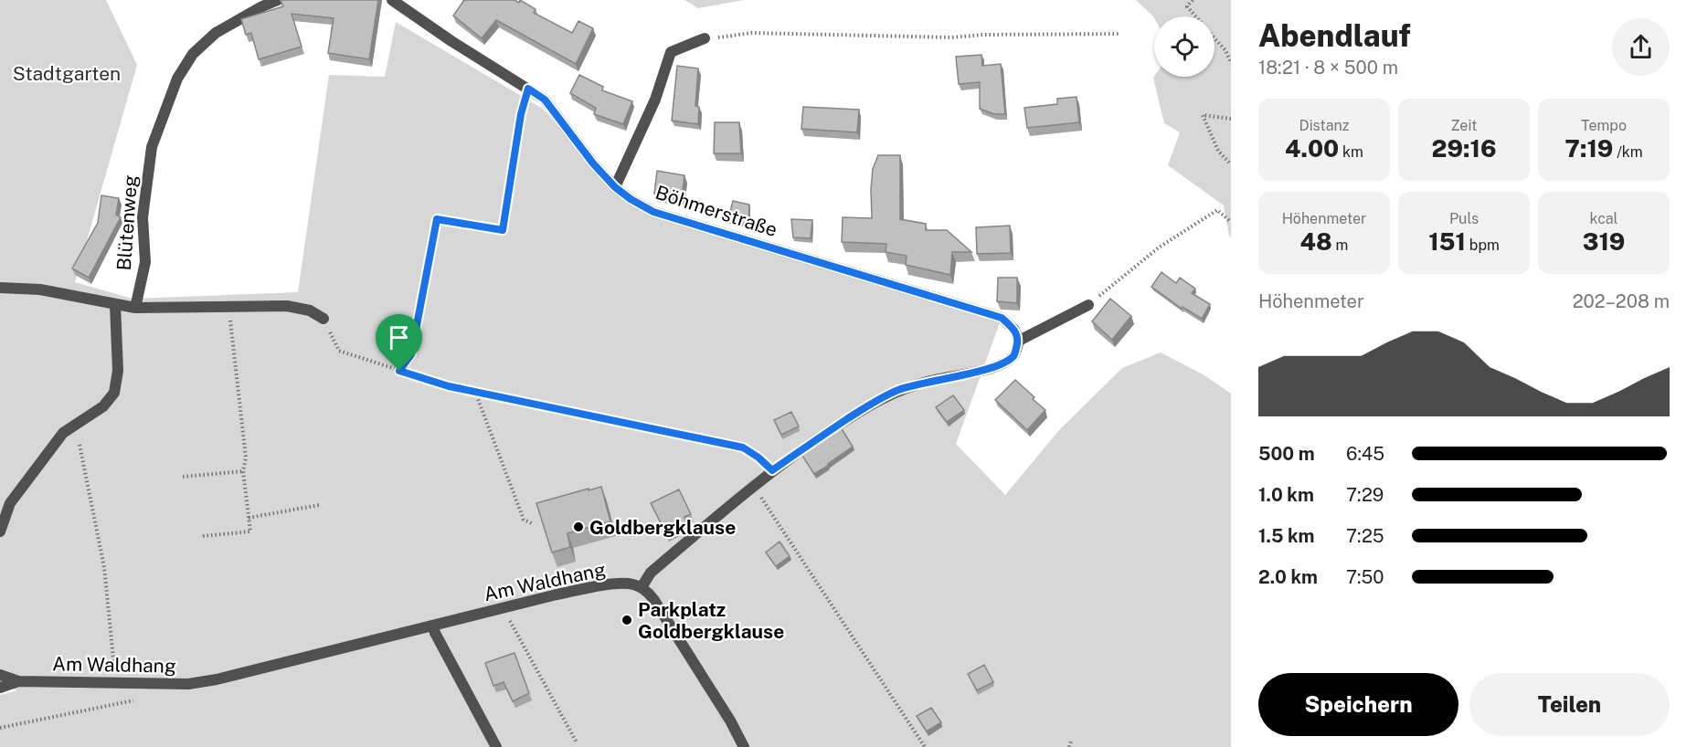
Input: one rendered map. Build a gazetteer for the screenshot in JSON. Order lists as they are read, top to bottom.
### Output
{
  "streets": {
    "street": ["Böhmerstraße", "Blütenweg", "Am Waldhang"]
  },
  "parks": ["Stadtgarten"],
  "places": ["Goldbergklause", "Parkplatz Goldbergklause"],
  "page": {
    "heading": ["Abendlauf", "18:21 · 8 × 500 m"],
    "stats": [
      ["Distanz", "4.00 km"],
      ["Zeit", "29:16"],
      ["Tempo", "7:19 /km"],
      ["Höhenmeter", "48 m"],
      ["Puls", "151 bpm"],
      ["kcal", "319"]
    ],
    "chart": ["Höhenmeter", "202–208 m"],
    "list": [
      {
        "name": "500 m",
        "note": "6:45"
      },
      {
        "name": "1.0 km",
        "note": "7:29"
      },
      {
        "name": "1.5 km",
        "note": "7:25"
      },
      {
        "name": "2.0 km",
        "note": "7:50"
      }
    ],
    "buttons": ["Speichern", "Teilen"]
  }
}
